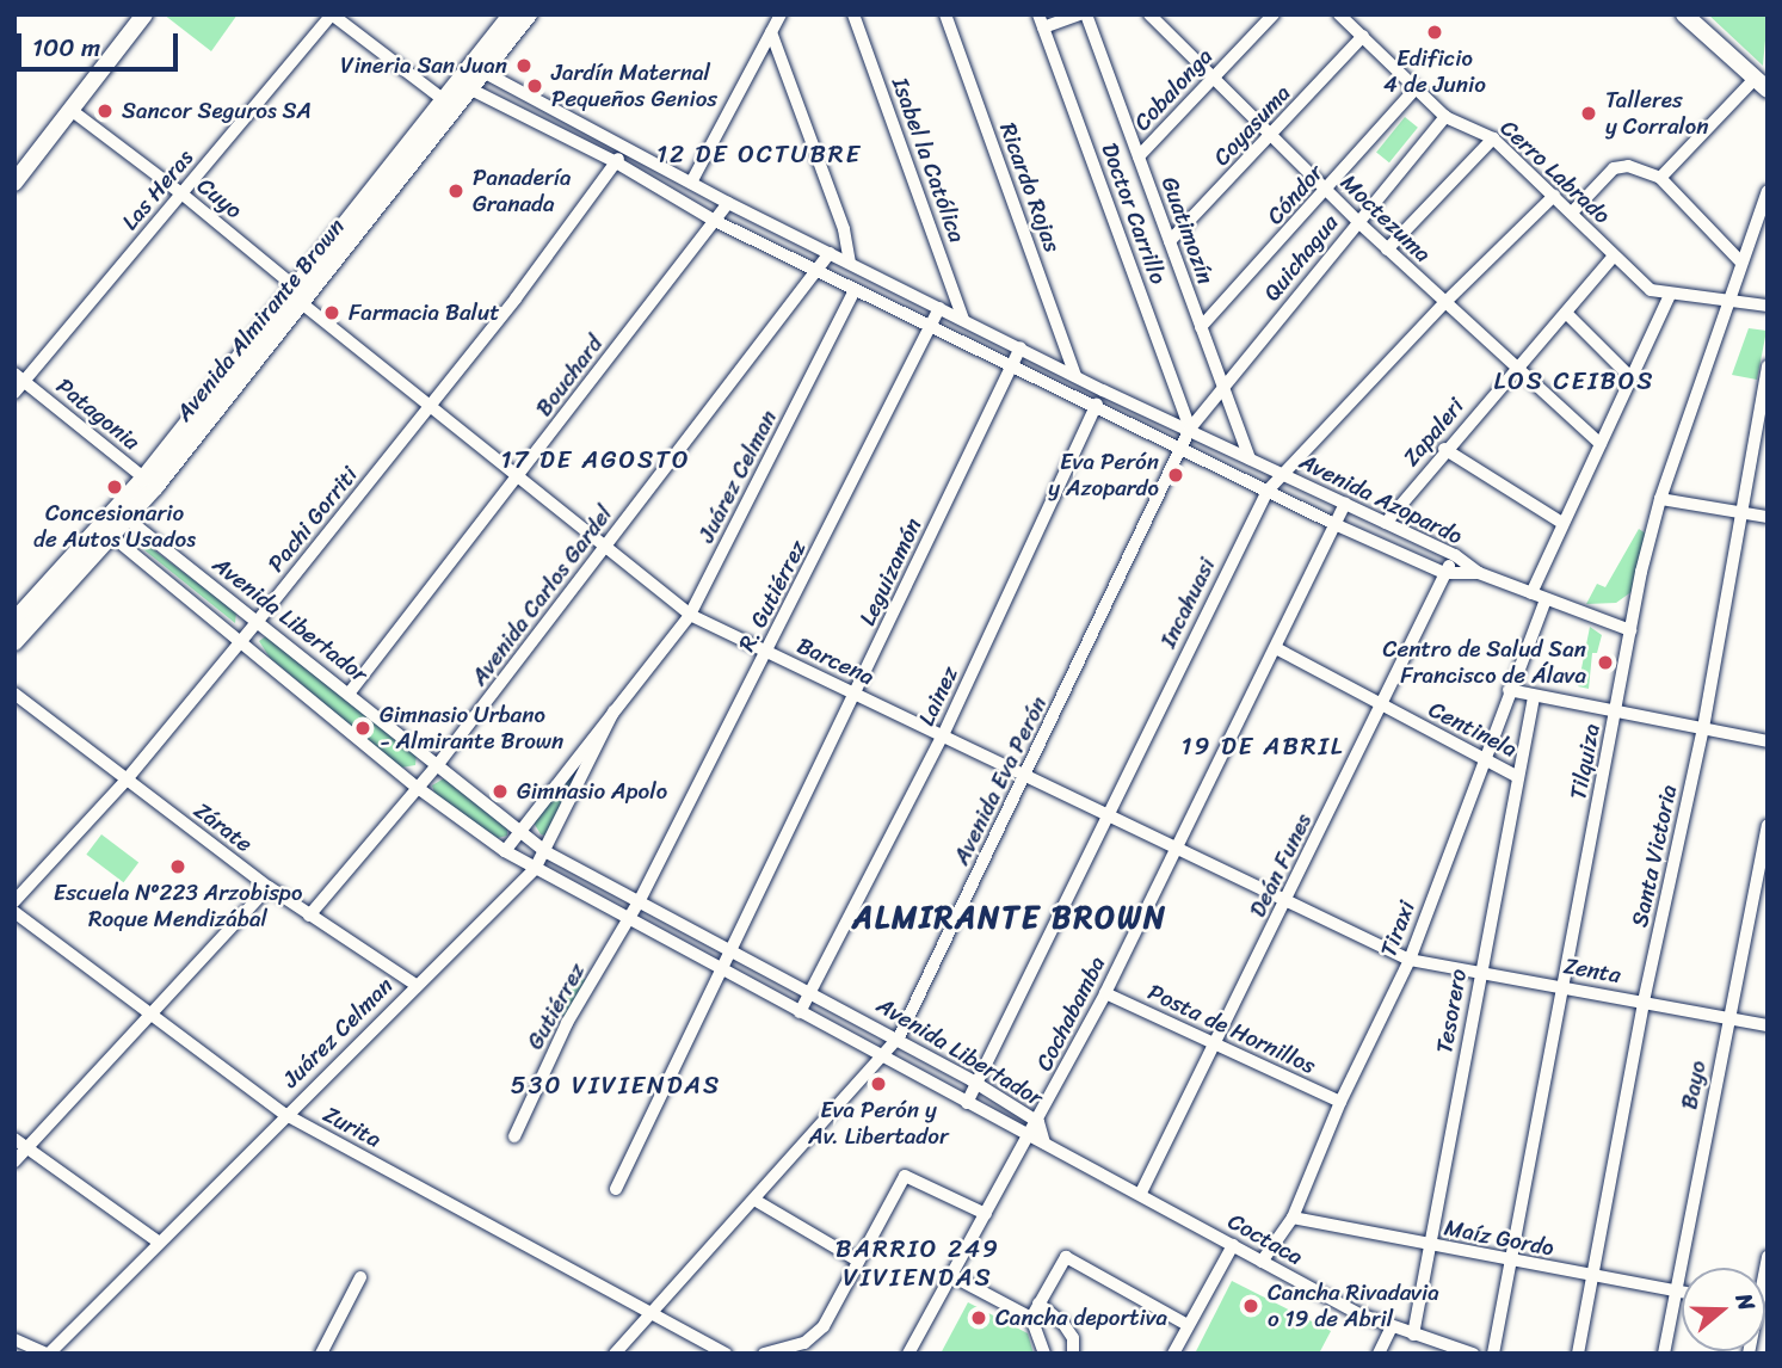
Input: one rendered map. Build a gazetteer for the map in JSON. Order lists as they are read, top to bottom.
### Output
{
  "streets": {
    "main road": ["Avenida Almirante Brown"],
    "street": [
      "Cobalonga",
      "Coyasuma",
      "Isabel la Católica",
      "Cerro Labrado",
      "Ricardo Rojas",
      "Las Heras",
      "Cóndor",
      "Cuyo",
      "Doctor Carrillo",
      "Moctezuma",
      "Guatimozín",
      "Quichagua",
      "Bouchard",
      "Patagonia",
      "Zapaleri",
      "Juárez Celman",
      "Avenida Azopardo",
      "Pachi Gorriti",
      "Leguizamón",
      "Avenida Carlos Gardel",
      "R. Gutiérrez",
      "Incahuasi",
      "Avenida Libertador",
      "Barcena",
      "Lainez",
      "Centinela",
      "Tilquiza",
      "Avenida Eva Perón",
      "Zárate",
      "Santa Victoria",
      "Deán Funes",
      "Tiraxi",
      "Zenta",
      "Gutiérrez",
      "Tesorero",
      "Cochabamba",
      "Posta de Hornillos",
      "Bayo",
      "Zurita",
      "Maíz Gordo",
      "Coctaca"
    ]
  },
  "crossings": [
    ["Cobalonga", "Moctezuma"],
    ["Cobalonga", "Guatimozín"],
    ["Coyasuma", "Cerro Labrado"],
    ["Coyasuma", "Moctezuma"],
    ["Coyasuma", "Guatimozín"],
    ["Isabel la Católica", "Avenida Azopardo"],
    ["Cerro Labrado", "Cóndor"],
    ["Cerro Labrado", "Quichagua"],
    ["Cerro Labrado", "Zapaleri"],
    ["Cerro Labrado", "Incahuasi"],
    ["Cerro Labrado", "Tilquiza"],
    ["Ricardo Rojas", "Avenida Azopardo"],
    ["Las Heras", "Cuyo"],
    ["Las Heras", "Patagonia"],
    ["Cóndor", "Moctezuma"],
    ["Cóndor", "Guatimozín"],
    ["Cuyo", "Avenida Almirante Brown"],
    ["Cuyo", "Barcena"],
    ["Doctor Carrillo", "Quichagua"],
    ["Doctor Carrillo", "Avenida Azopardo"],
    ["Doctor Carrillo", "Avenida Eva Perón"],
    ["Moctezuma", "Quichagua"],
    ["Moctezuma", "Zapaleri"],
    ["Moctezuma", "Incahuasi"],
    ["Guatimozín", "Quichagua"],
    ["Guatimozín", "Avenida Azopardo"],
    ["Quichagua", "Avenida Azopardo"],
    ["Quichagua", "Avenida Eva Perón"],
    ["Avenida Almirante Brown", "Patagonia"],
    ["Avenida Almirante Brown", "Avenida Azopardo"],
    ["Avenida Almirante Brown", "Avenida Libertador"],
    ["Avenida Almirante Brown", "Barcena"],
    ["Bouchard", "Avenida Azopardo"],
    ["Bouchard", "Avenida Libertador"],
    ["Bouchard", "Barcena"],
    ["Zapaleri", "Avenida Azopardo"],
    ["Juárez Celman", "Avenida Azopardo"],
    ["Juárez Celman", "Avenida Libertador"],
    ["Juárez Celman", "Barcena"],
    ["Juárez Celman", "Zárate"],
    ["Juárez Celman", "Zurita"],
    ["Avenida Azopardo", "Pachi Gorriti"],
    ["Avenida Azopardo", "Leguizamón"],
    ["Avenida Azopardo", "Avenida Carlos Gardel"],
    ["Avenida Azopardo", "R. Gutiérrez"],
    ["Avenida Azopardo", "Incahuasi"],
    ["Avenida Azopardo", "Lainez"],
    ["Avenida Azopardo", "Avenida Eva Perón"],
    ["Avenida Azopardo", "Deán Funes"],
    ["Avenida Azopardo", "Cochabamba"],
    ["Pachi Gorriti", "Avenida Libertador"],
    ["Pachi Gorriti", "Barcena"],
    ["Pachi Gorriti", "Zárate"],
    ["Leguizamón", "Avenida Libertador"],
    ["Leguizamón", "Barcena"],
    ["Avenida Carlos Gardel", "Avenida Libertador"],
    ["Avenida Carlos Gardel", "Barcena"],
    ["Avenida Carlos Gardel", "Zárate"],
    ["R. Gutiérrez", "Avenida Libertador"],
    ["R. Gutiérrez", "Barcena"],
    ["R. Gutiérrez", "Gutiérrez"],
    ["Incahuasi", "Avenida Libertador"],
    ["Incahuasi", "Barcena"],
    ["Avenida Libertador", "Lainez"],
    ["Avenida Libertador", "Avenida Eva Perón"],
    ["Avenida Libertador", "Gutiérrez"],
    ["Avenida Libertador", "Cochabamba"],
    ["Avenida Libertador", "Coctaca"],
    ["Barcena", "Lainez"],
    ["Barcena", "Avenida Eva Perón"],
    ["Barcena", "Deán Funes"],
    ["Barcena", "Tiraxi"],
    ["Barcena", "Zenta"],
    ["Barcena", "Cochabamba"],
    ["Centinela", "Deán Funes"],
    ["Centinela", "Tiraxi"],
    ["Centinela", "Tesorero"],
    ["Centinela", "Cochabamba"],
    ["Tilquiza", "Zenta"],
    ["Tilquiza", "Maíz Gordo"],
    ["Avenida Eva Perón", "Zurita"],
    ["Santa Victoria", "Zenta"],
    ["Santa Victoria", "Maíz Gordo"],
    ["Deán Funes", "Posta de Hornillos"],
    ["Deán Funes", "Coctaca"],
    ["Tiraxi", "Zenta"],
    ["Tiraxi", "Posta de Hornillos"],
    ["Tiraxi", "Maíz Gordo"],
    ["Tiraxi", "Coctaca"],
    ["Zenta", "Tesorero"],
    ["Zenta", "Bayo"],
    ["Tesorero", "Maíz Gordo"],
    ["Tesorero", "Coctaca"],
    ["Cochabamba", "Posta de Hornillos"],
    ["Bayo", "Maíz Gordo"]
  ],
  "districts": [
    "12 DE OCTUBRE",
    "LOS CEIBOS",
    "17 DE AGOSTO",
    "19 DE ABRIL",
    "ALMIRANTE BROWN",
    "530 VIVIENDAS",
    "BARRIO 249 VIVIENDAS"
  ],
  "places": [
    "Edificio 4 de Junio",
    "Vineria San Juan",
    "Jardín Maternal Pequeños Genios",
    "Sancor Seguros SA",
    "Talleres y Corralon",
    "Panadería Granada",
    "Farmacia Balut",
    "Eva Perón y Azopardo",
    "Concesionario de Autos Usados",
    "Centro de Salud San Francisco de Álava",
    "Gimnasio Urbano - Almirante Brown",
    "Gimnasio Apolo",
    "Escuela Nº223 Arzobispo Roque Mendizábal",
    "Eva Perón y Av. Libertador",
    "Cancha Rivadavia o 19 de Abril",
    "Cancha deportiva"
  ],
  "scale_bar": "100 m",
  "north": "right"
}
